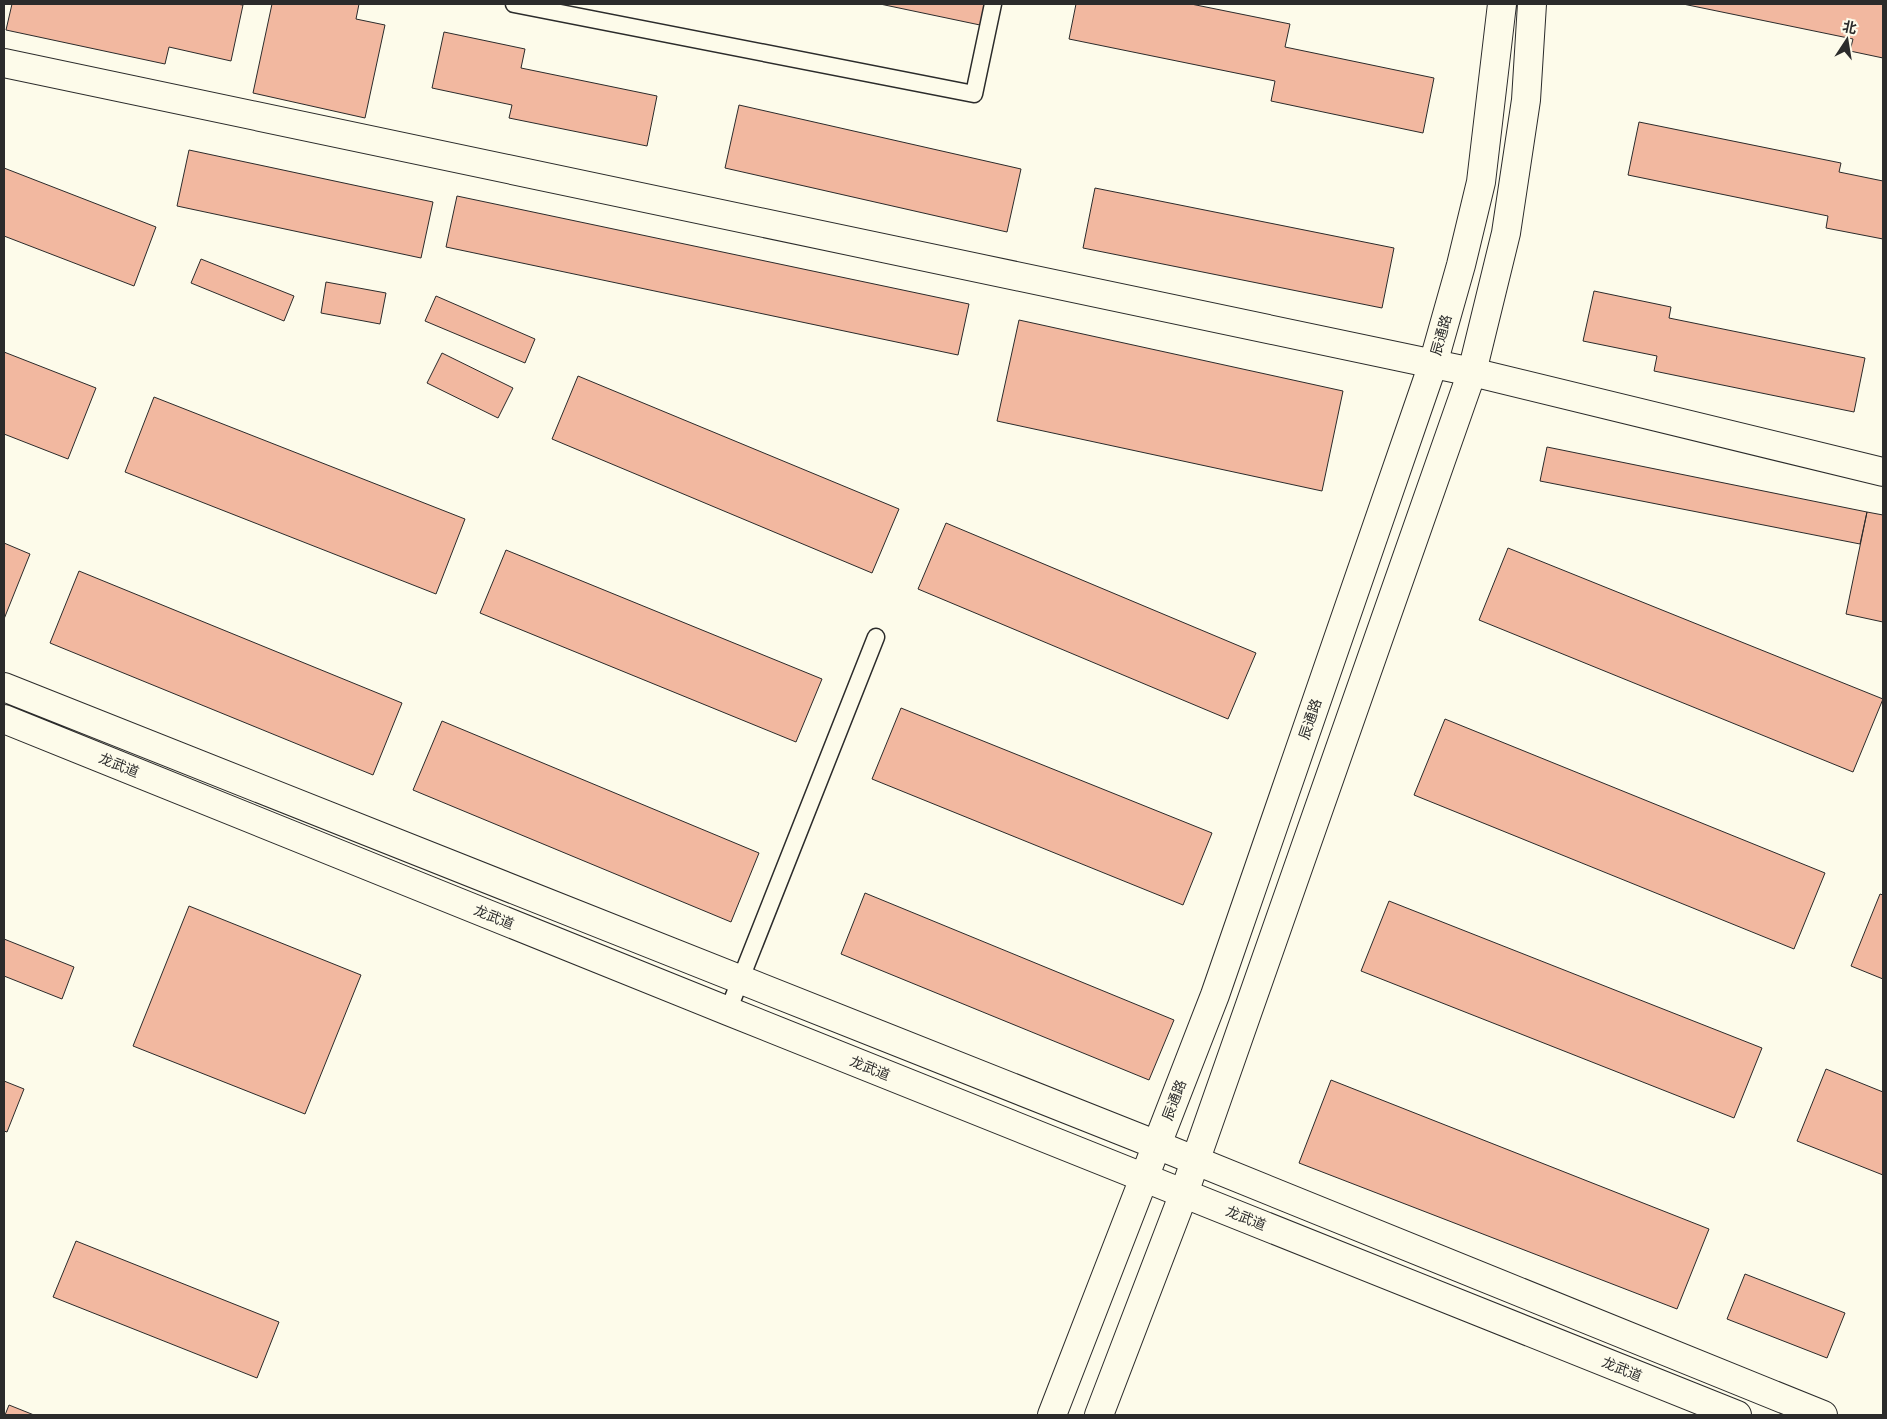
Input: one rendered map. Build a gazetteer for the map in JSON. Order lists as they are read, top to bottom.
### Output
{
  "streets": {
    "street": ["辰通路", "龙武道"]
  },
  "crossings": [
    ["辰通路", "龙武道"]
  ],
  "north": "top"
}
